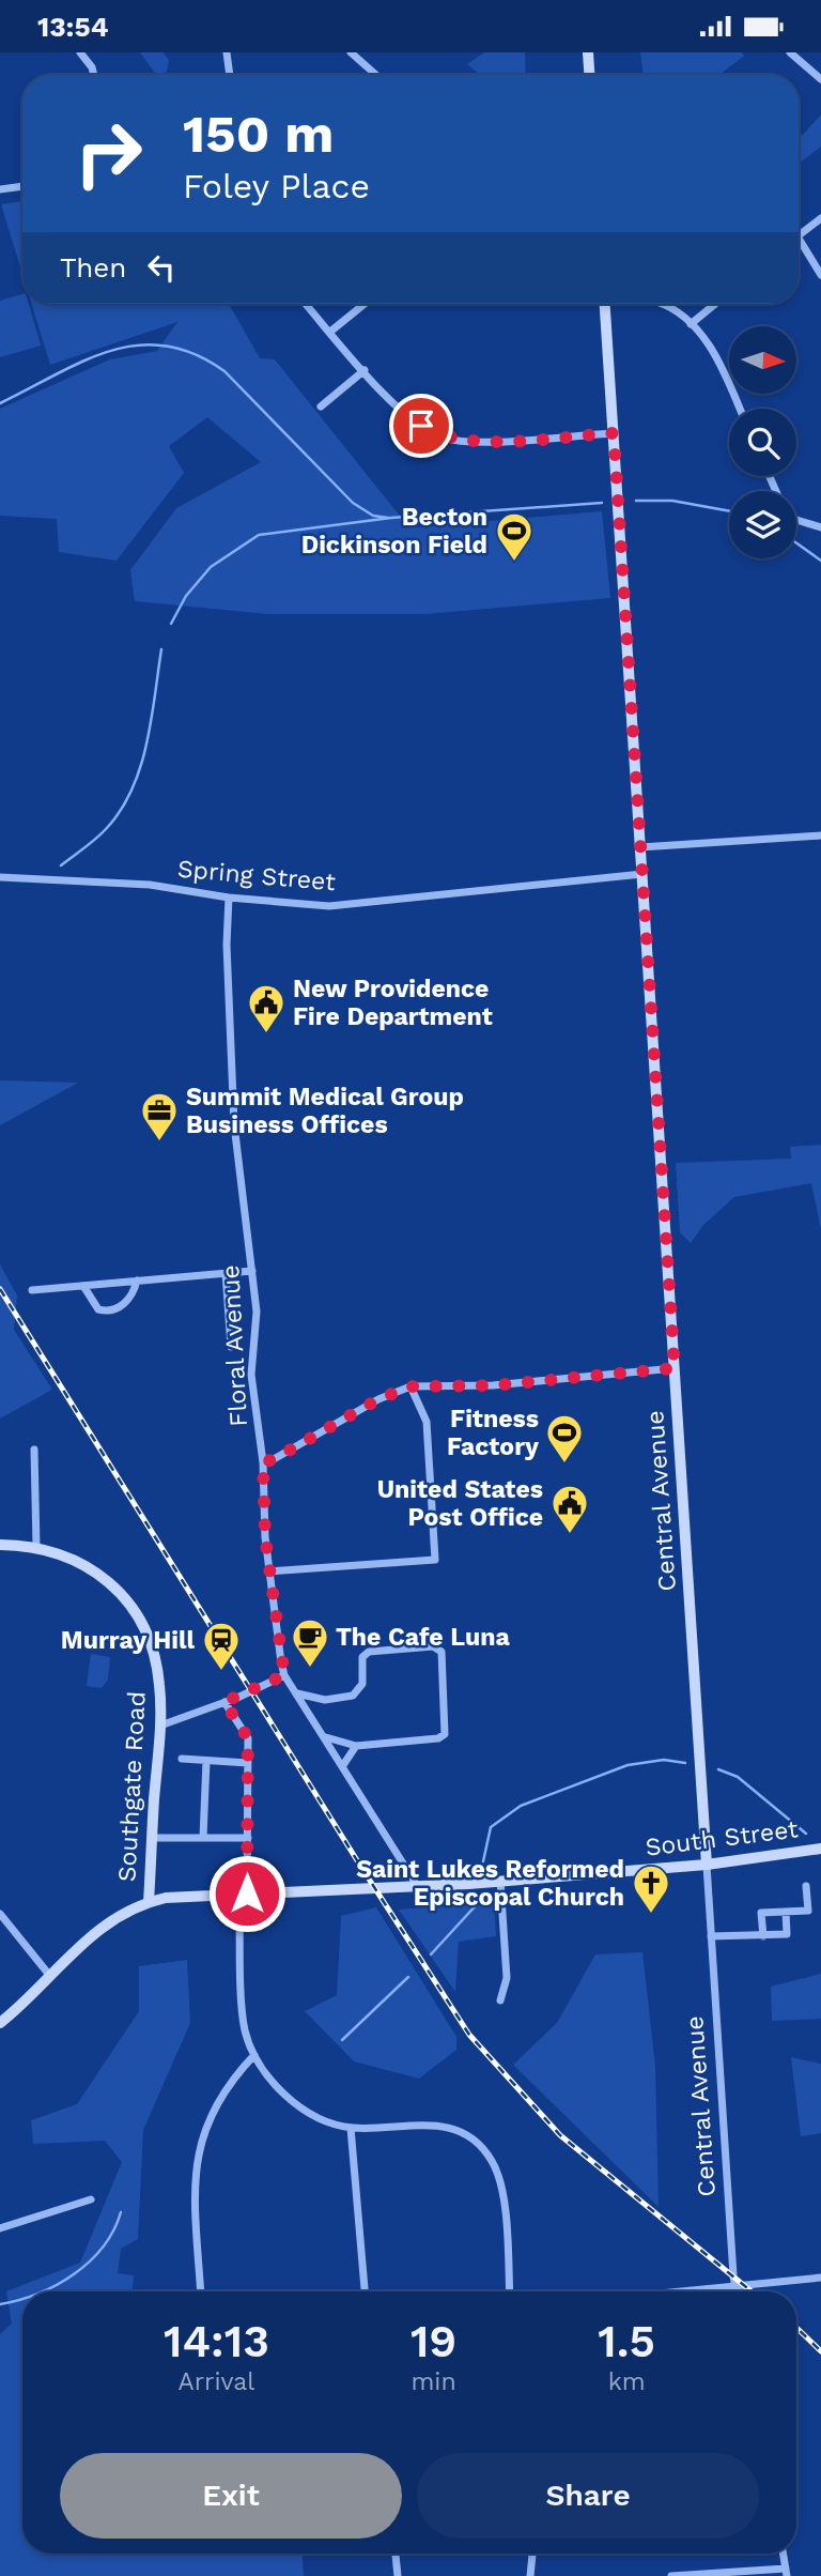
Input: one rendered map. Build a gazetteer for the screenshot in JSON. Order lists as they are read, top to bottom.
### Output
{
  "streets": {
    "street": [
      "Spring Street",
      "Floral Avenue",
      "Central Avenue",
      "Southgate Road",
      "South Street"
    ]
  },
  "crossings": [
    ["Spring Street", "Floral Avenue"],
    ["Spring Street", "Central Avenue"],
    ["Floral Avenue", "South Street"],
    ["Central Avenue", "South Street"],
    ["Southgate Road", "South Street"]
  ],
  "places": {
    "sports": ["Becton Dickinson Field", "Fitness Factory"],
    "public building": ["New Providence Fire Department", "United States Post Office"],
    "office": ["Summit Medical Group Business Offices"],
    "cafe": ["The Cafe Luna"],
    "station": ["Murray Hill"],
    "church": ["Saint Lukes Reformed Episcopal Church"]
  },
  "north": "right",
  "page": {
    "status": "13:54",
    "turn": ["150 m", "Foley Place"],
    "then": "Then",
    "eta": [
      "14:13",
      "Arrival",
      "19",
      "min",
      "1.5",
      "km"
    ],
    "buttons": ["Exit", "Share"]
  }
}
